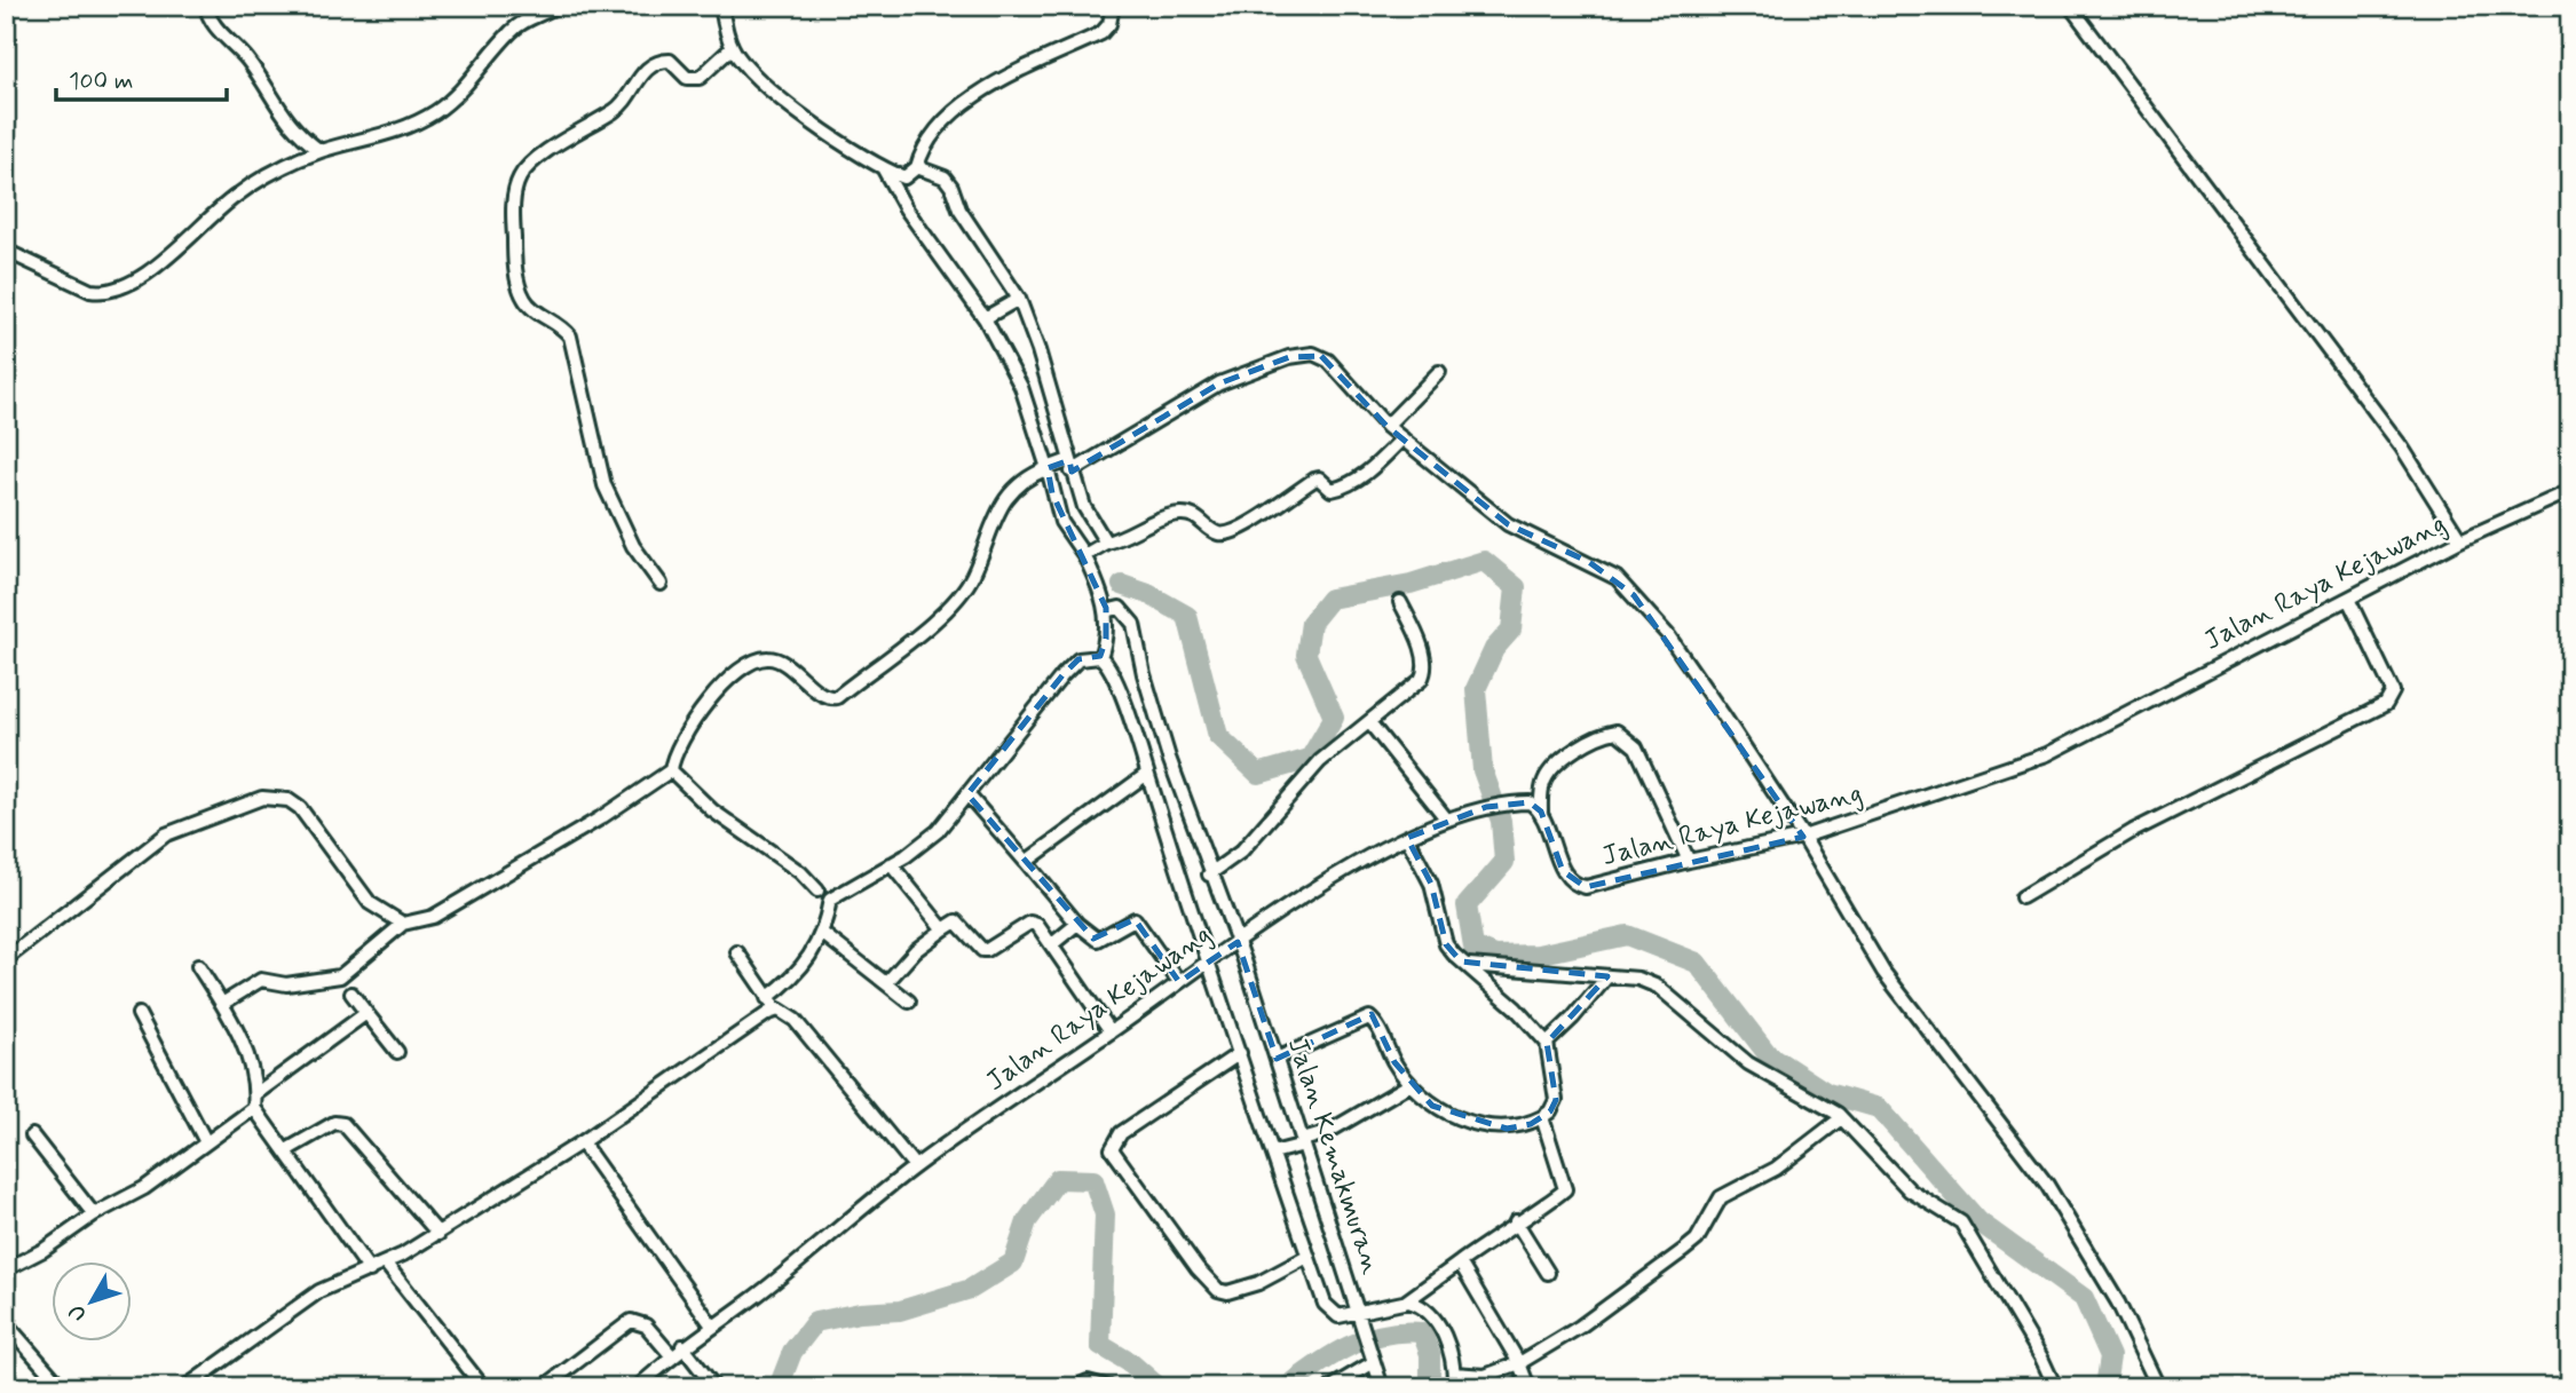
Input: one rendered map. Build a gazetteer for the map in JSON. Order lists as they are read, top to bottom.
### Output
{
  "streets": {
    "street": ["Jalan Raya Kejawang", "Jalan Kemakmuran"]
  },
  "crossings": [
    ["Jalan Raya Kejawang", "Jalan Kemakmuran"]
  ],
  "scale_bar": "100 m",
  "north": "bottom left"
}
